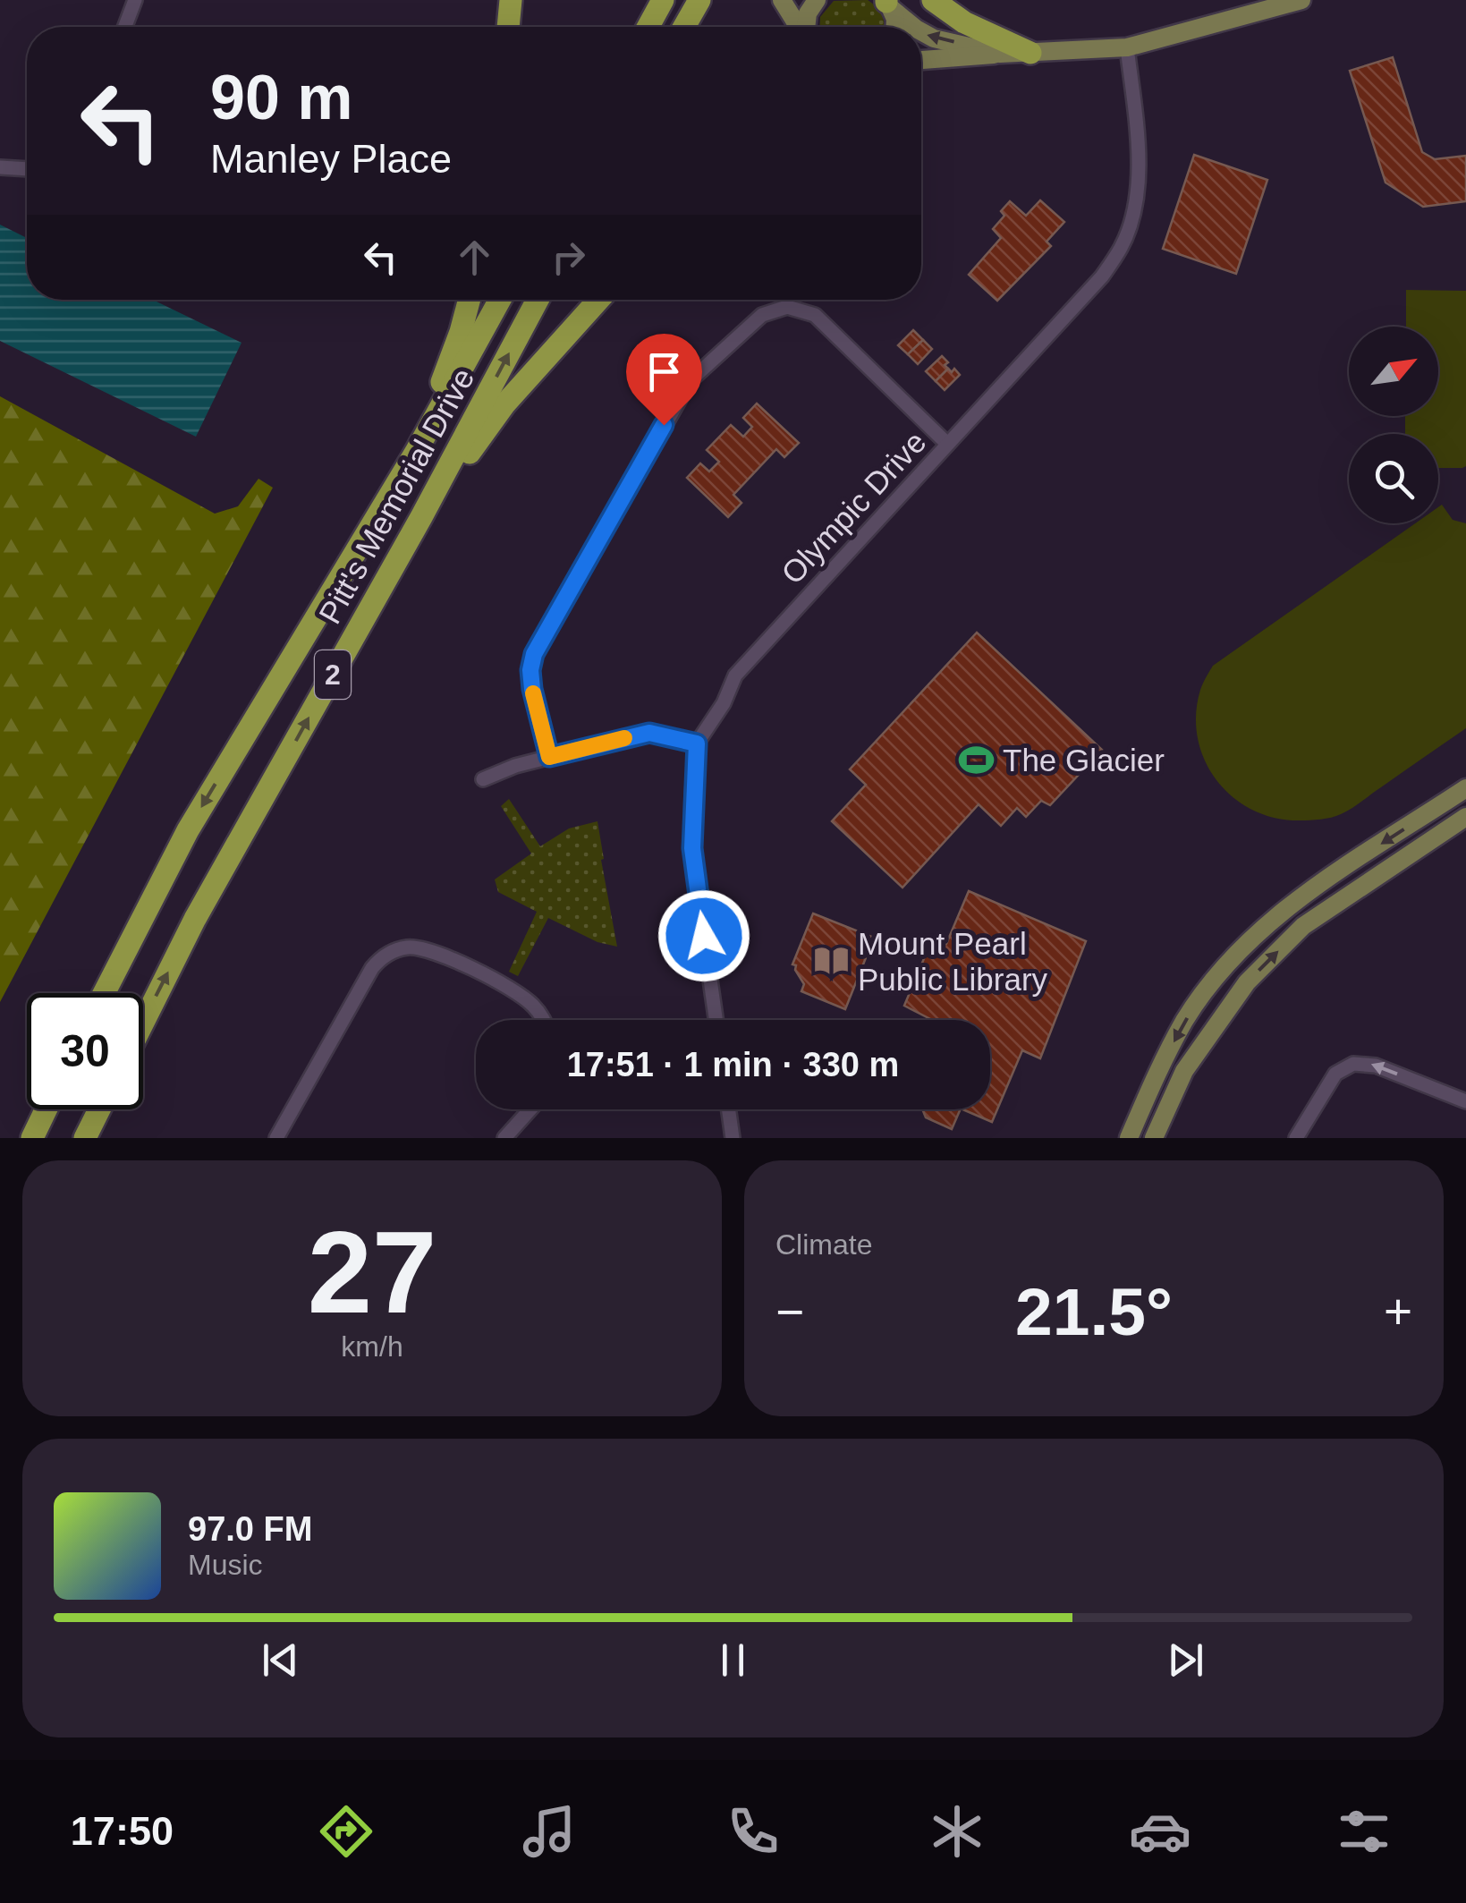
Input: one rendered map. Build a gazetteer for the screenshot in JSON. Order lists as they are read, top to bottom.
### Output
{
  "streets": {
    "highway": ["Pitt's Memorial Drive", "2"],
    "street": ["Olympic Drive"]
  },
  "places": {
    "sports": ["The Glacier"],
    "library": ["Mount Pearl Public Library"]
  },
  "north": "top right",
  "page": {
    "turn": ["90 m", "Manley Place"],
    "limit": "30",
    "trip": "17:51 · 1 min · 330 m",
    "tile": [
      ["27", "km/h"],
      "Climate"
    ],
    "heat": ["−", "21.5°", "+"],
    "song": ["97.0 FM", "Music"],
    "tabs": "17:50"
  }
}
